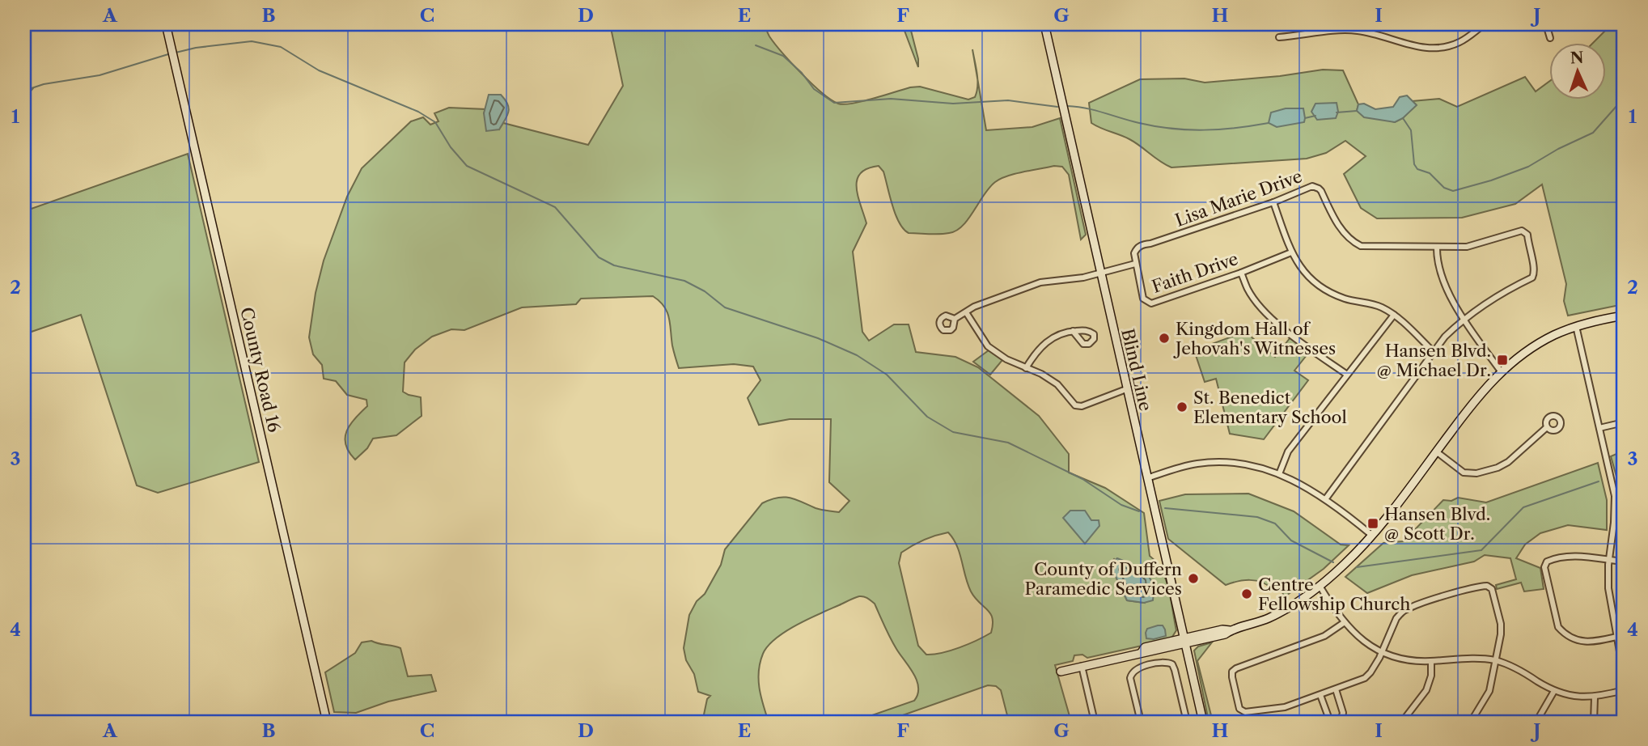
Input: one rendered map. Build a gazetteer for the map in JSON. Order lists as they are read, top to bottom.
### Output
{
  "streets": {
    "street": [
      "Lisa Marie Drive",
      "Faith Drive",
      "County Road 16",
      "Blind Line"
    ]
  },
  "crossings": [
    ["Lisa Marie Drive", "Faith Drive"]
  ],
  "places": {
    "other": [
      "Kingdom Hall of Jehovah's Witnesses",
      "St. Benedict Elementary School",
      "County of Duffern Paramedic Services",
      "Centre Fellowship Church"
    ],
    "transit": ["Hansen Blvd. @ Michael Dr.", "Hansen Blvd. @ Scott Dr."]
  },
  "north": "top",
  "grid": {
    "columns": [
      "A",
      "B",
      "C",
      "D",
      "E",
      "F",
      "G",
      "H",
      "I",
      "J"
    ],
    "rows": [
      "1",
      "2",
      "3",
      "4"
    ]
  }
}
